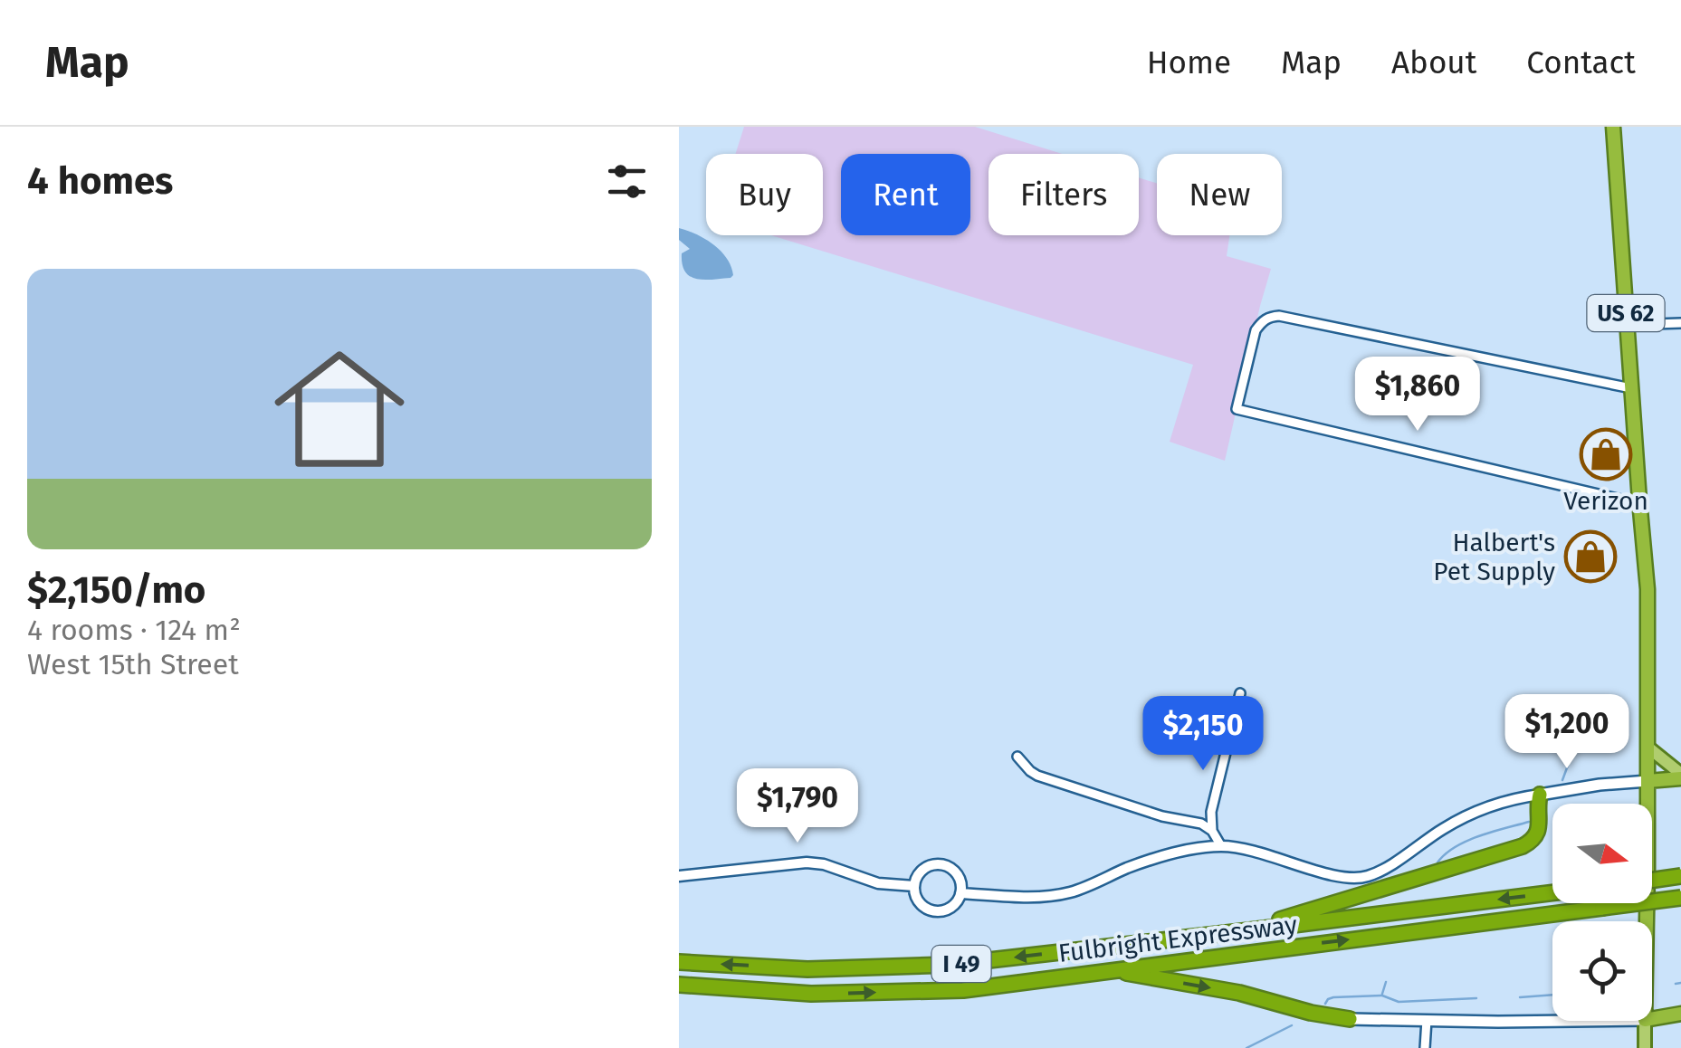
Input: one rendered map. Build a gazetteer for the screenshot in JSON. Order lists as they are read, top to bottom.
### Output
{
  "streets": {
    "highway": ["US 62", "Fulbright Expressway", "I 49"]
  },
  "places": {
    "shop": ["Verizon", "Halbert's Pet Supply"]
  },
  "north": "right",
  "page": {
    "header": "Map",
    "nav": [
      "Home",
      "Map",
      "About",
      "Contact"
    ],
    "heading": "4 homes",
    "chip": [
      "Buy",
      "Rent",
      "Filters",
      "New"
    ],
    "list": [
      {
        "name": "$2,150/mo",
        "note": "4 rooms · 124 m² · West 15th Street"
      }
    ],
    "price": [
      "$1,860",
      "$1,200",
      "$2,150",
      "$1,790"
    ]
  }
}
